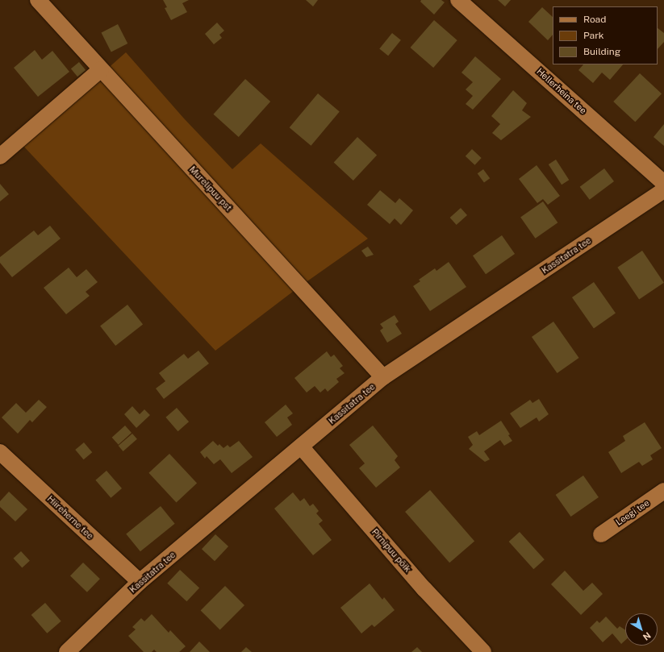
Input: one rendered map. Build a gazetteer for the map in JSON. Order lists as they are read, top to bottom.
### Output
{
  "streets": {
    "street": [
      "Hellerheina tee",
      "Murelipuu pst",
      "Kassitatra tee",
      "Leegi tee",
      "Hiireherne tee",
      "Pirnipuu põik"
    ]
  },
  "crossings": [
    ["Murelipuu pst", "Kassitatra tee"],
    ["Kassitatra tee", "Hiireherne tee"],
    ["Kassitatra tee", "Pirnipuu põik"]
  ],
  "legend": ["Road", "Park", "Building"],
  "north": "bottom right"
}
